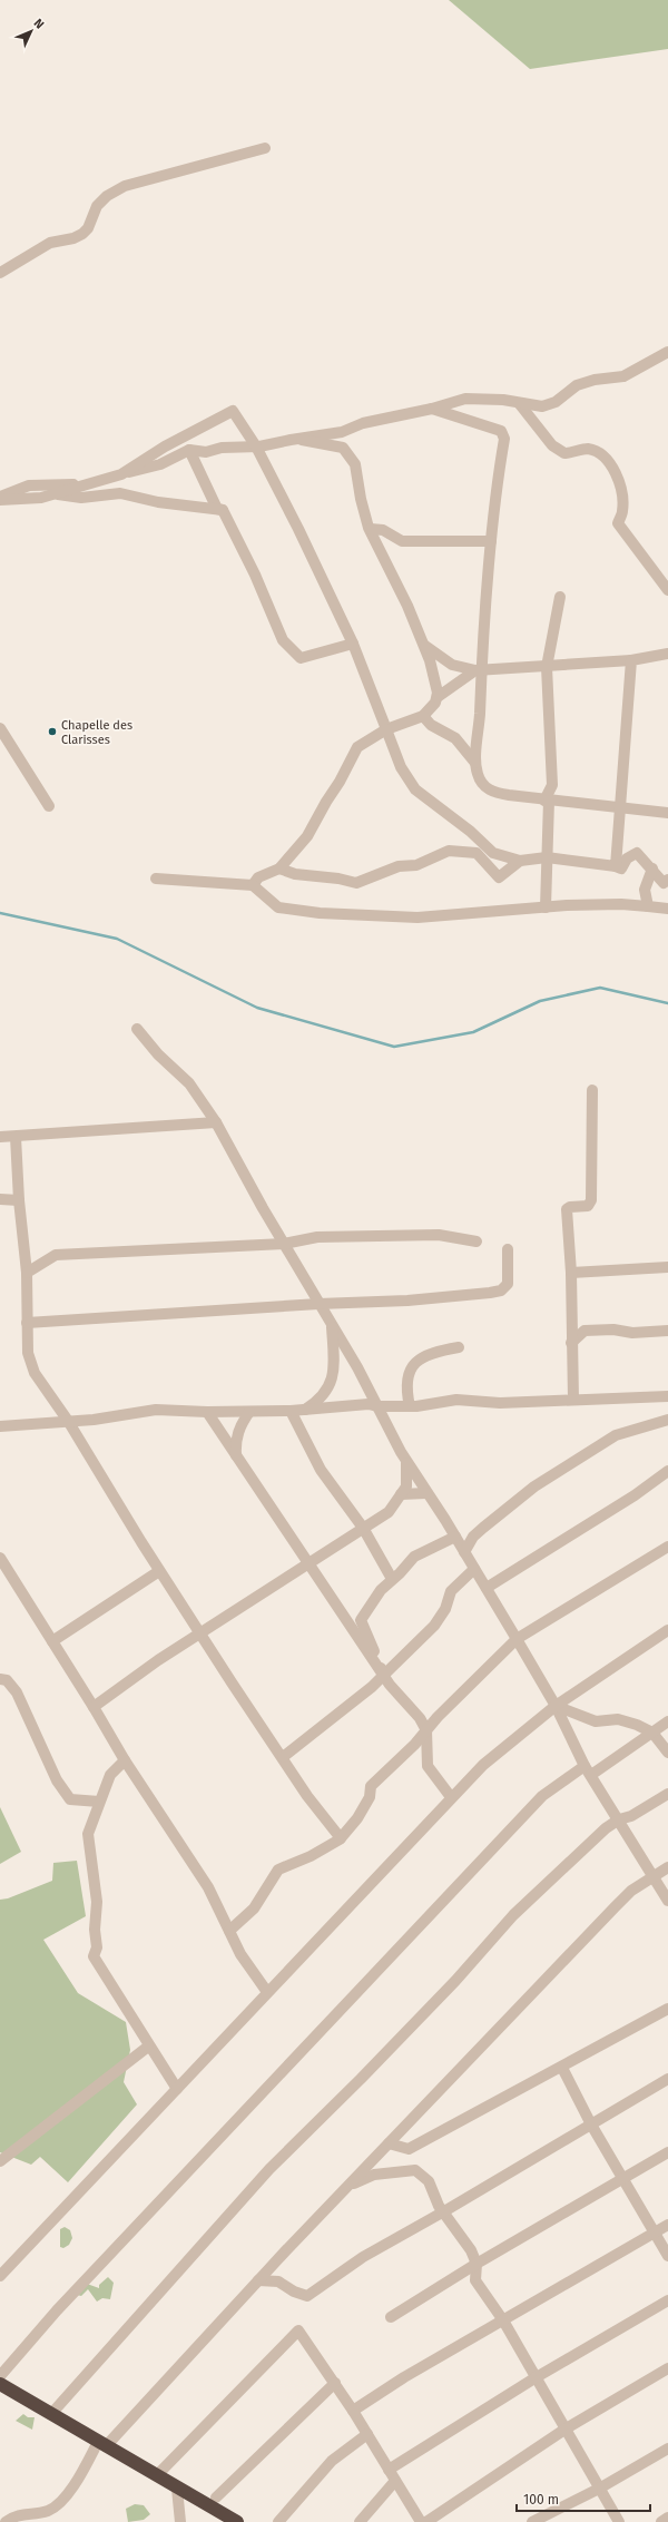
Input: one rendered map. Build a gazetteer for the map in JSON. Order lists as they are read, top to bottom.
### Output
{
  "places": ["Chapelle des Clarisses"],
  "scale_bar": "100 m",
  "north": "top right"
}
